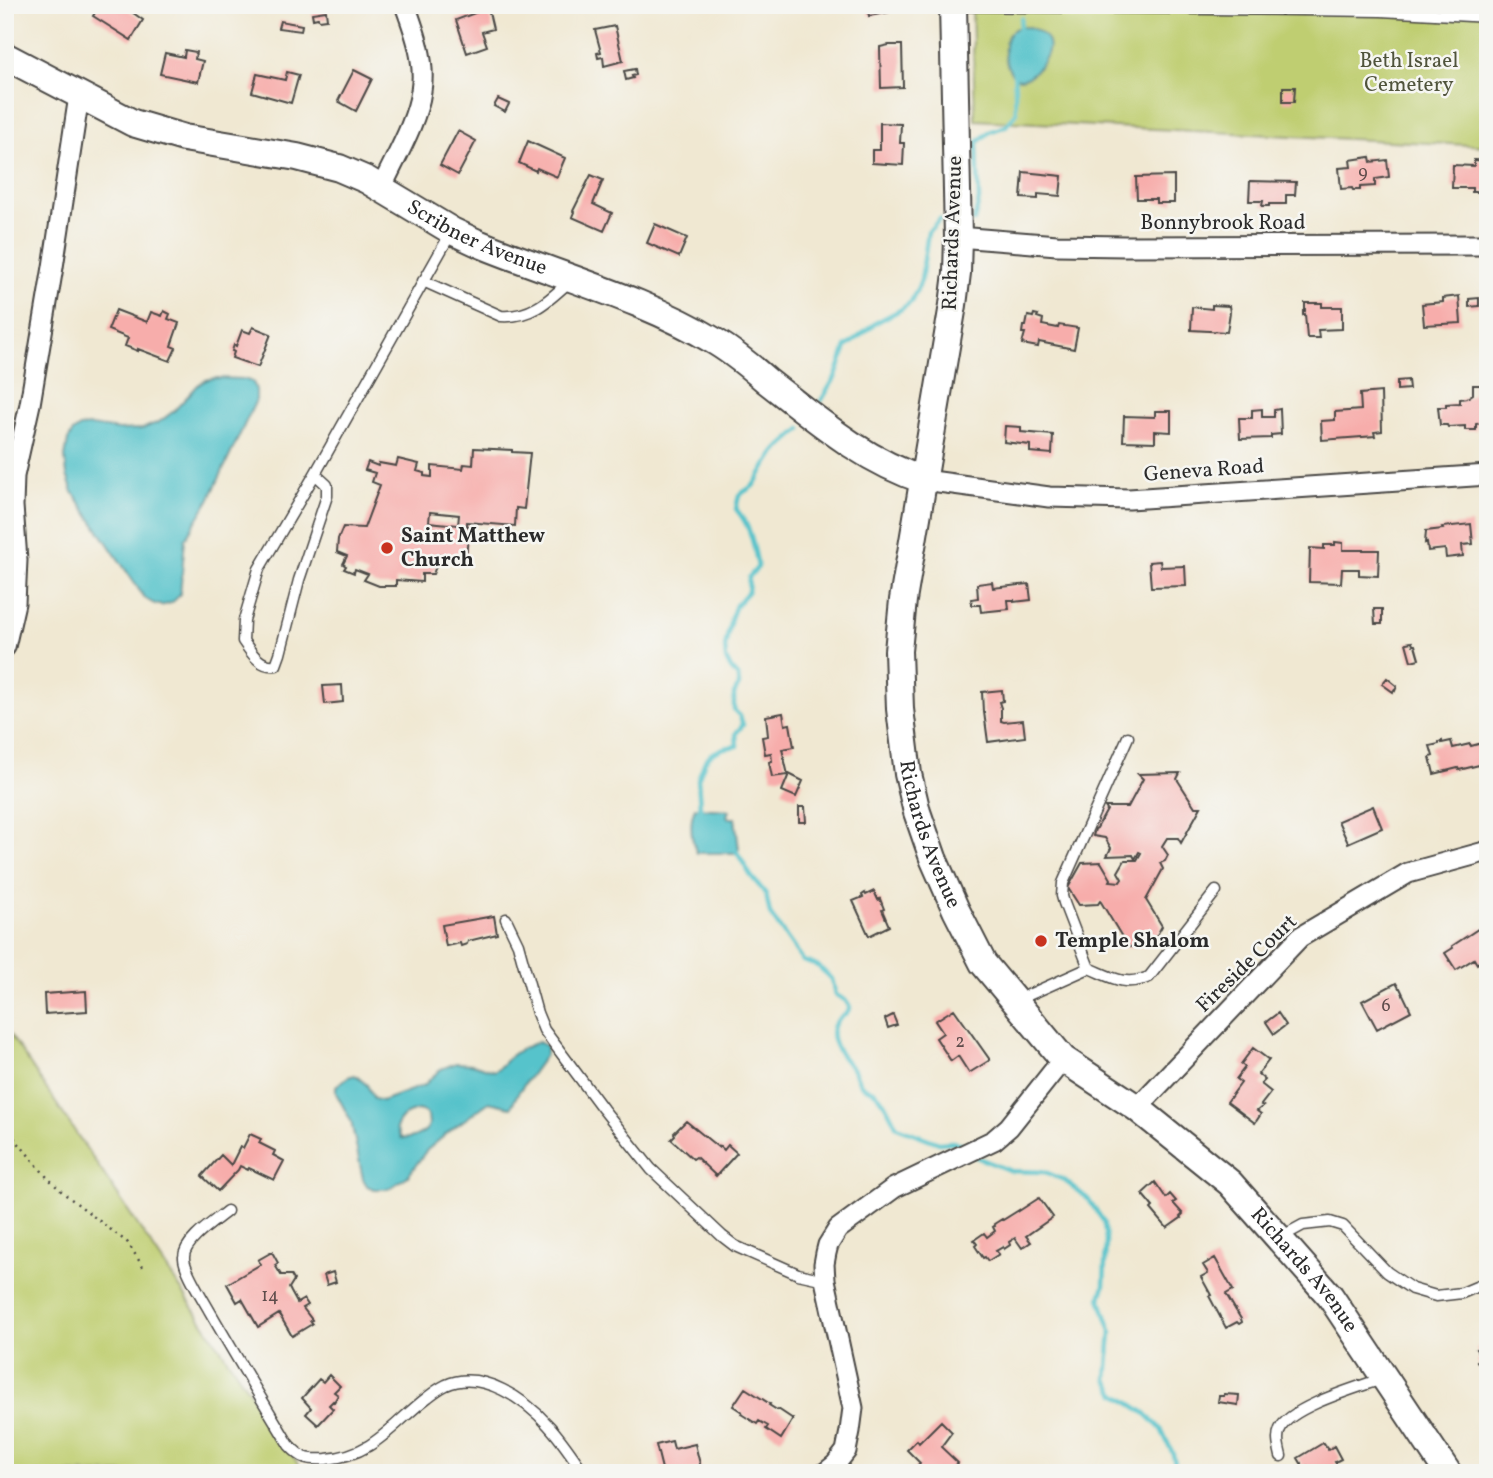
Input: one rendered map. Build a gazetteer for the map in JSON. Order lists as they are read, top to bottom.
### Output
{
  "streets": {
    "street": [
      "Bonnybrook Road",
      "Richards Avenue",
      "Scribner Avenue",
      "Geneva Road",
      "Fireside Court"
    ]
  },
  "crossings": [
    ["Bonnybrook Road", "Richards Avenue"],
    ["Richards Avenue", "Scribner Avenue"],
    ["Richards Avenue", "Geneva Road"],
    ["Richards Avenue", "Fireside Court"],
    ["Scribner Avenue", "Geneva Road"]
  ],
  "parks": ["Beth Israel Cemetery"],
  "places": ["Saint Matthew Church", "Temple Shalom"],
  "house_numbers": [
    "9",
    "6",
    "2",
    "14"
  ]
}
